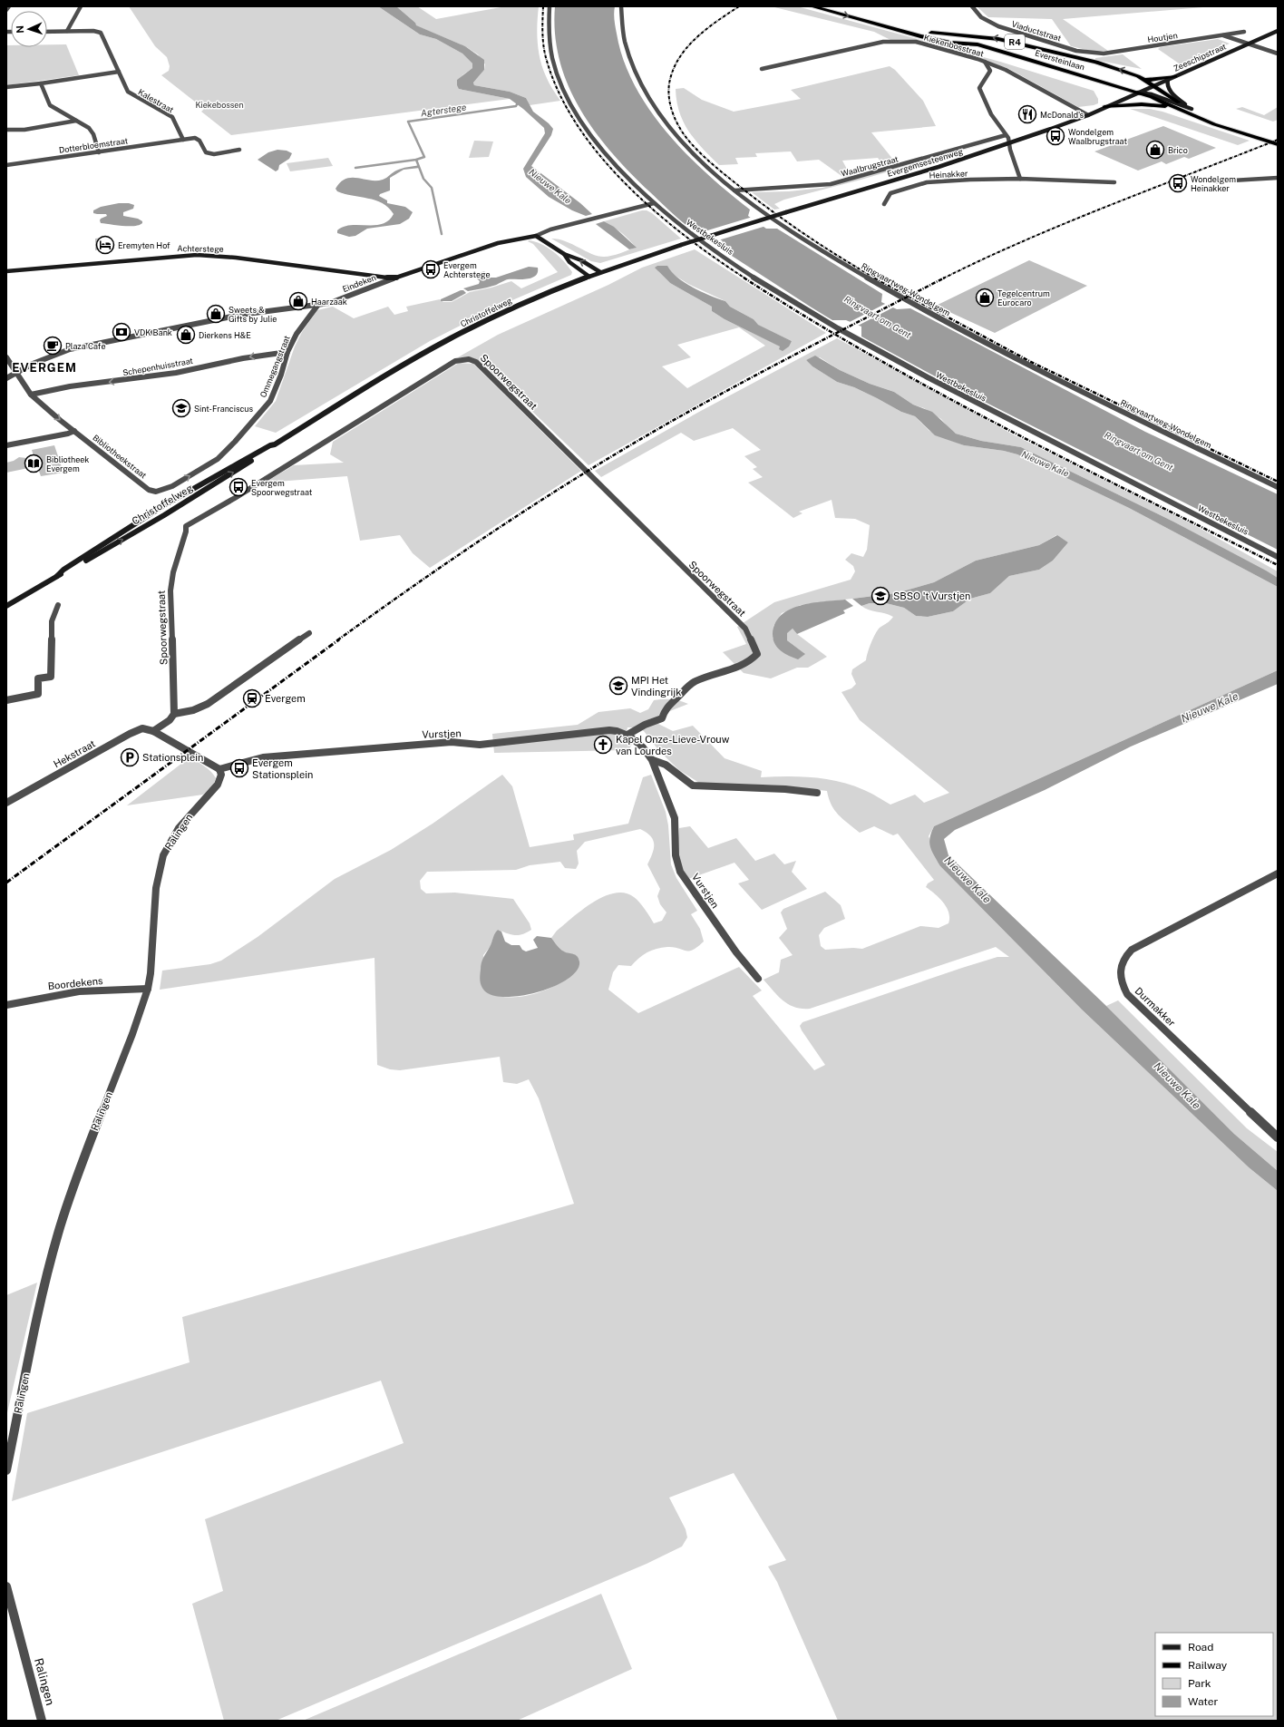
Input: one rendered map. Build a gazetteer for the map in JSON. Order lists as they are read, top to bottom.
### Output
{
  "streets": {
    "highway": ["R4", "Eversteinlaan"],
    "main road": [
      "Zeeschipstraat",
      "Evergemsesteenweg",
      "Achterstege",
      "Eindeken",
      "Christoffelweg"
    ],
    "street": [
      "Viaductstraat",
      "Houtjen",
      "Kiekenbosstraat",
      "Kalestraat",
      "Dotterbloemstraat",
      "Waalbrugstraat",
      "Heinakker",
      "Westbekesluis",
      "Ringvaartweg-Wondelgem",
      "Schepenhuisstraat",
      "Ommegangstraat",
      "Spoorwegstraat",
      "Bibliotheekstraat",
      "Vurstjen",
      "Hekstraat",
      "Ralingen",
      "Boordekens",
      "Durmakker"
    ]
  },
  "crossings": [
    ["Viaductstraat", "Houtjen"],
    ["Houtjen", "Zeeschipstraat"],
    ["R4", "Zeeschipstraat"],
    ["Kiekenbosstraat", "Evergemsesteenweg"],
    ["Zeeschipstraat", "Eversteinlaan"],
    ["Zeeschipstraat", "Evergemsesteenweg"],
    ["Kalestraat", "Dotterbloemstraat"],
    ["Evergemsesteenweg", "Christoffelweg"],
    ["Waalbrugstraat", "Ringvaartweg-Wondelgem"],
    ["Achterstege", "Eindeken"],
    ["Eindeken", "Ommegangstraat"],
    ["Eindeken", "Bibliotheekstraat"],
    ["Schepenhuisstraat", "Ommegangstraat"],
    ["Schepenhuisstraat", "Bibliotheekstraat"],
    ["Ommegangstraat", "Bibliotheekstraat"],
    ["Spoorwegstraat", "Vurstjen"],
    ["Vurstjen", "Ralingen"],
    ["Ralingen", "Boordekens"]
  ],
  "one_way": ["Schepenhuisstraat", "Ommegangstraat"],
  "districts": ["EVERGEM"],
  "water": ["Agterstege", "Nieuwe Kale", "Ringvaart om Gent"],
  "parks": ["Kiekebossen"],
  "places": {
    "restaurant": ["McDonald's"],
    "bus stop": [
      "Wondelgem Waalbrugstraat",
      "Wondelgem Heinakker",
      "Evergem Achterstege",
      "Evergem Spoorwegstraat",
      "Evergem Stationsplein"
    ],
    "shop": [
      "Brico",
      "Tegelcentrum Eurocaro",
      "Haarzaak",
      "Sweets & Gifts by Julie",
      "Dierkens H&E"
    ],
    "hotel": ["Eremyten Hof"],
    "bank": ["VDK Bank"],
    "cafe": ["Plaza Cafe"],
    "school or university": ["Sint-Franciscus", "SBSO 't Vurstjen", "MPI Het Vindingrijk"],
    "library": ["Bibliotheek Evergem"],
    "station": ["Evergem"],
    "church": ["Kapel Onze-Lieve-Vrouw van Lourdes"],
    "parking": ["Stationsplein"]
  },
  "legend": [
    "Road",
    "Railway",
    "Park",
    "Water"
  ],
  "north": "left"
}
